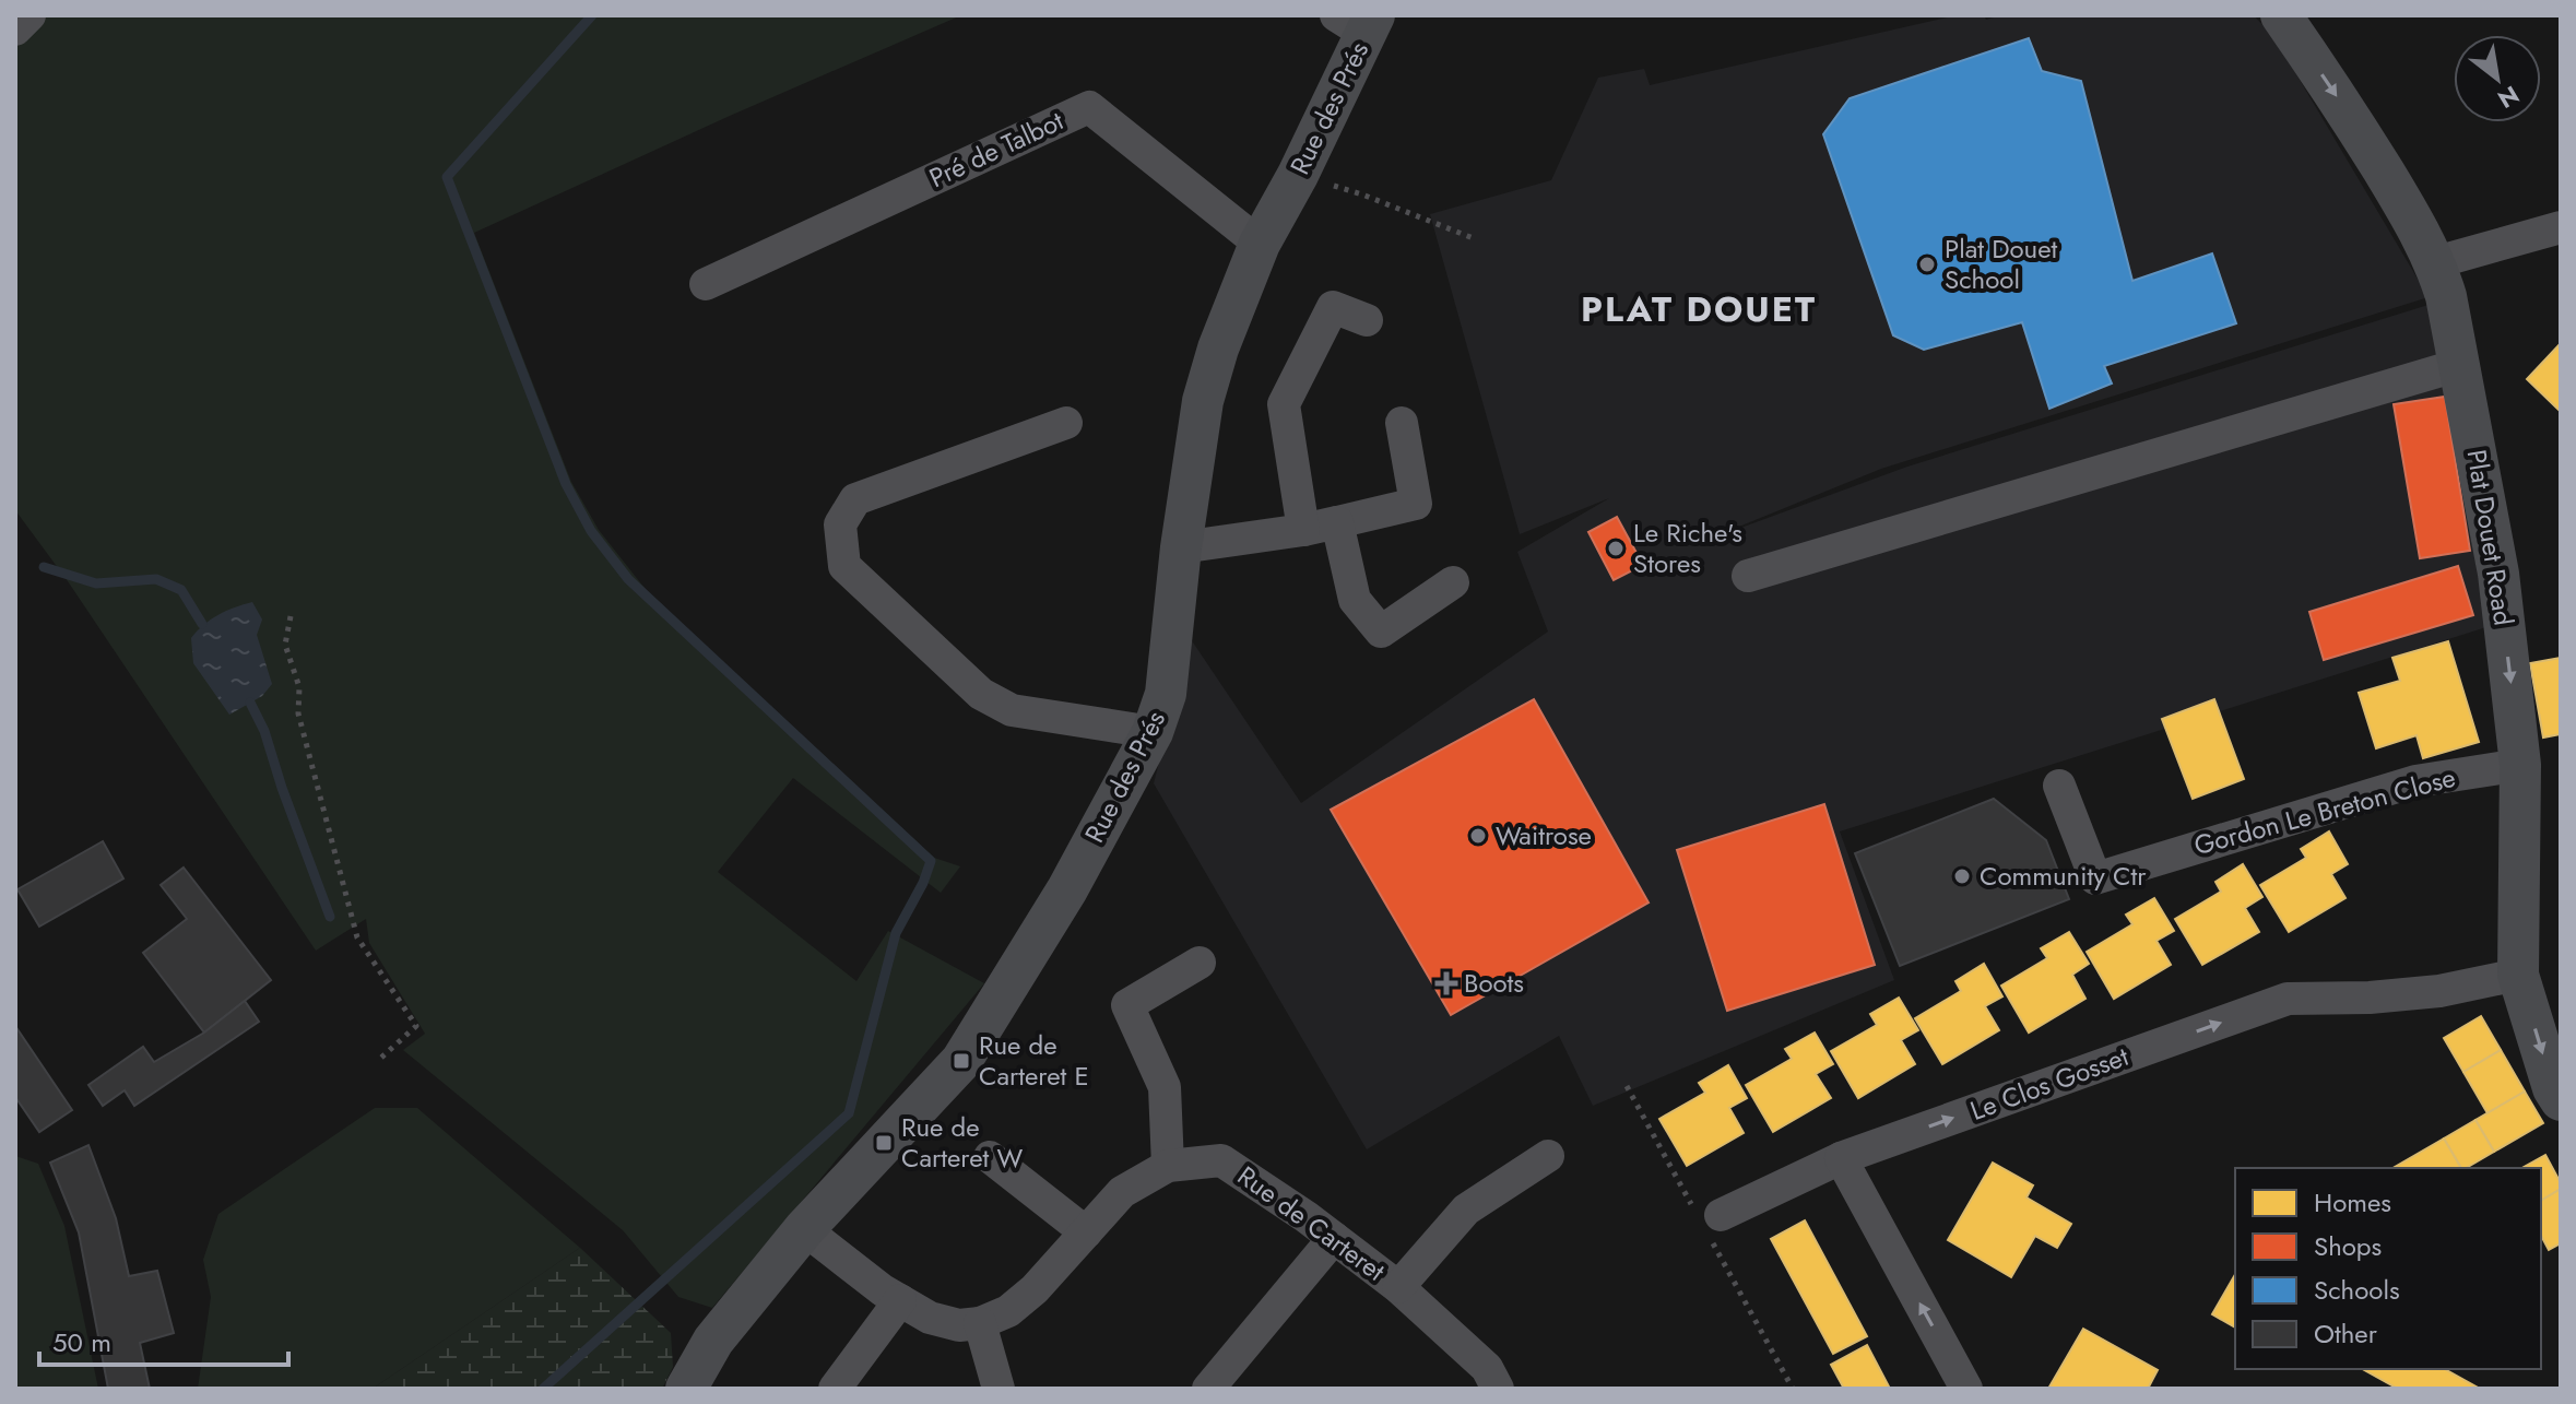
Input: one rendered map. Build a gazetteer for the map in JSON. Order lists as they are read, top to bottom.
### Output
{
  "streets": {
    "main road": ["Rue des Prés", "Plat Douet Road"],
    "street": [
      "Pré de Talbot",
      "Gordon Le Breton Close",
      "Le Clos Gosset",
      "Rue de Carteret"
    ]
  },
  "crossings": [
    ["Rue des Prés", "Pré de Talbot"],
    ["Plat Douet Road", "Gordon Le Breton Close"],
    ["Plat Douet Road", "Le Clos Gosset"]
  ],
  "one_way": ["Plat Douet Road", "Le Clos Gosset"],
  "districts": ["PLAT DOUET"],
  "places": {
    "other": [
      "Plat Douet School",
      "Le Riche's Stores",
      "Waitrose",
      "Community Ctr"
    ],
    "health": ["Boots"],
    "transit": ["Rue de Carteret E", "Rue de Carteret W"]
  },
  "legend": [
    "Homes",
    "Shops",
    "Schools",
    "Other"
  ],
  "scale_bar": "50 m",
  "north": "bottom right"
}
